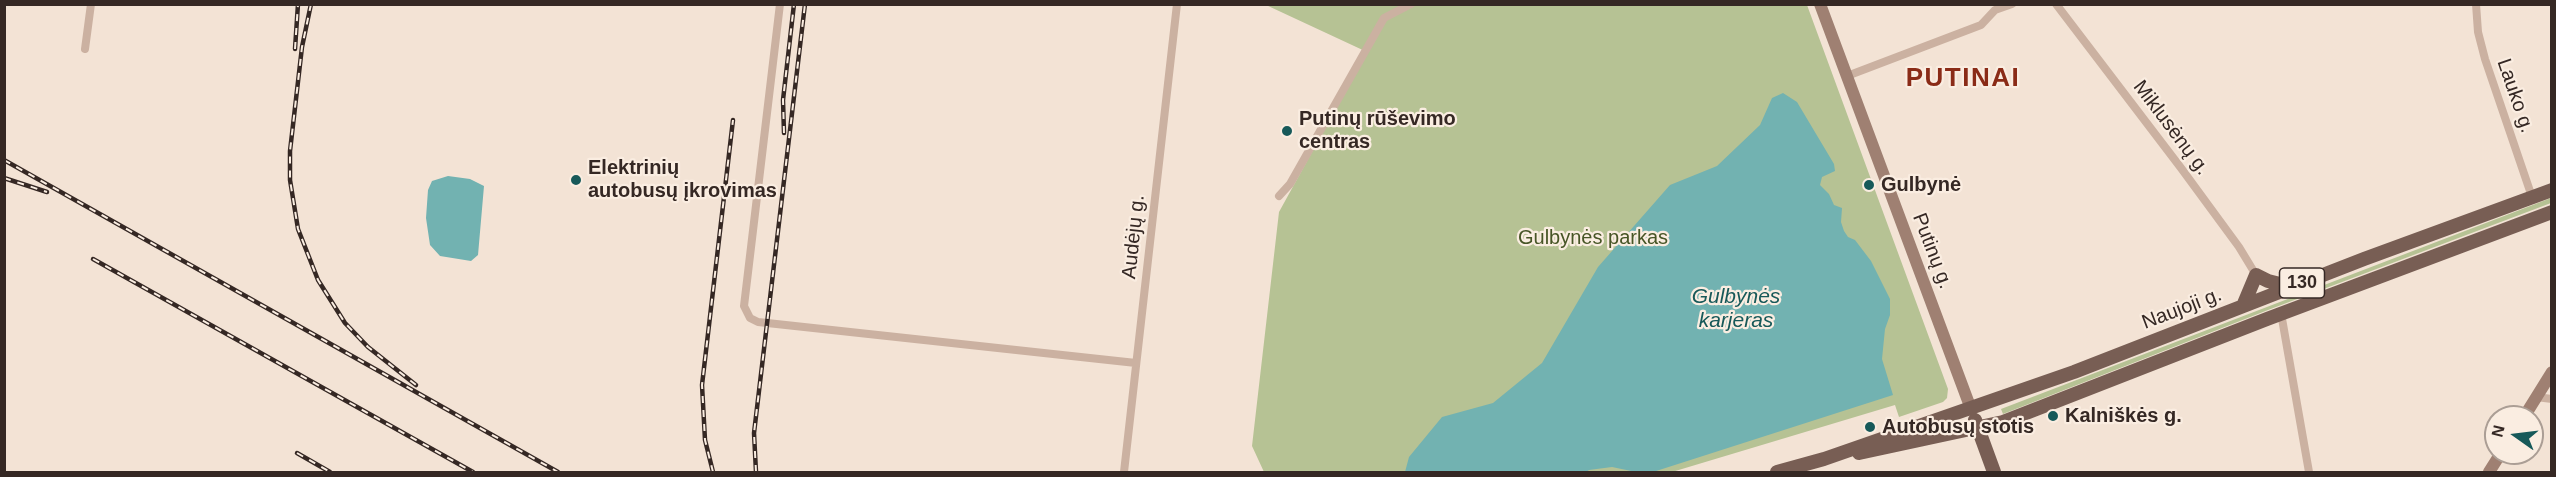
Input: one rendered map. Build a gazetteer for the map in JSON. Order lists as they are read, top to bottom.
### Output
{
  "streets": {
    "main road": ["Putinų g.", "130", "Naujoji g."],
    "street": ["Lauko g.", "Miklusėnų g.", "Audėjų g."]
  },
  "crossings": [
    ["Lauko g.", "Naujoji g."],
    ["Putinų g.", "Naujoji g."]
  ],
  "districts": ["PUTINAI"],
  "water": ["Gulbynės karjeras"],
  "parks": ["Gulbynės parkas"],
  "places": [
    "Putinų rūševimo centras",
    "Elektrinių autobusų įkrovimas",
    "Gulbynė",
    "Kalniškės g.",
    "Autobusų stotis"
  ],
  "north": "left"
}
